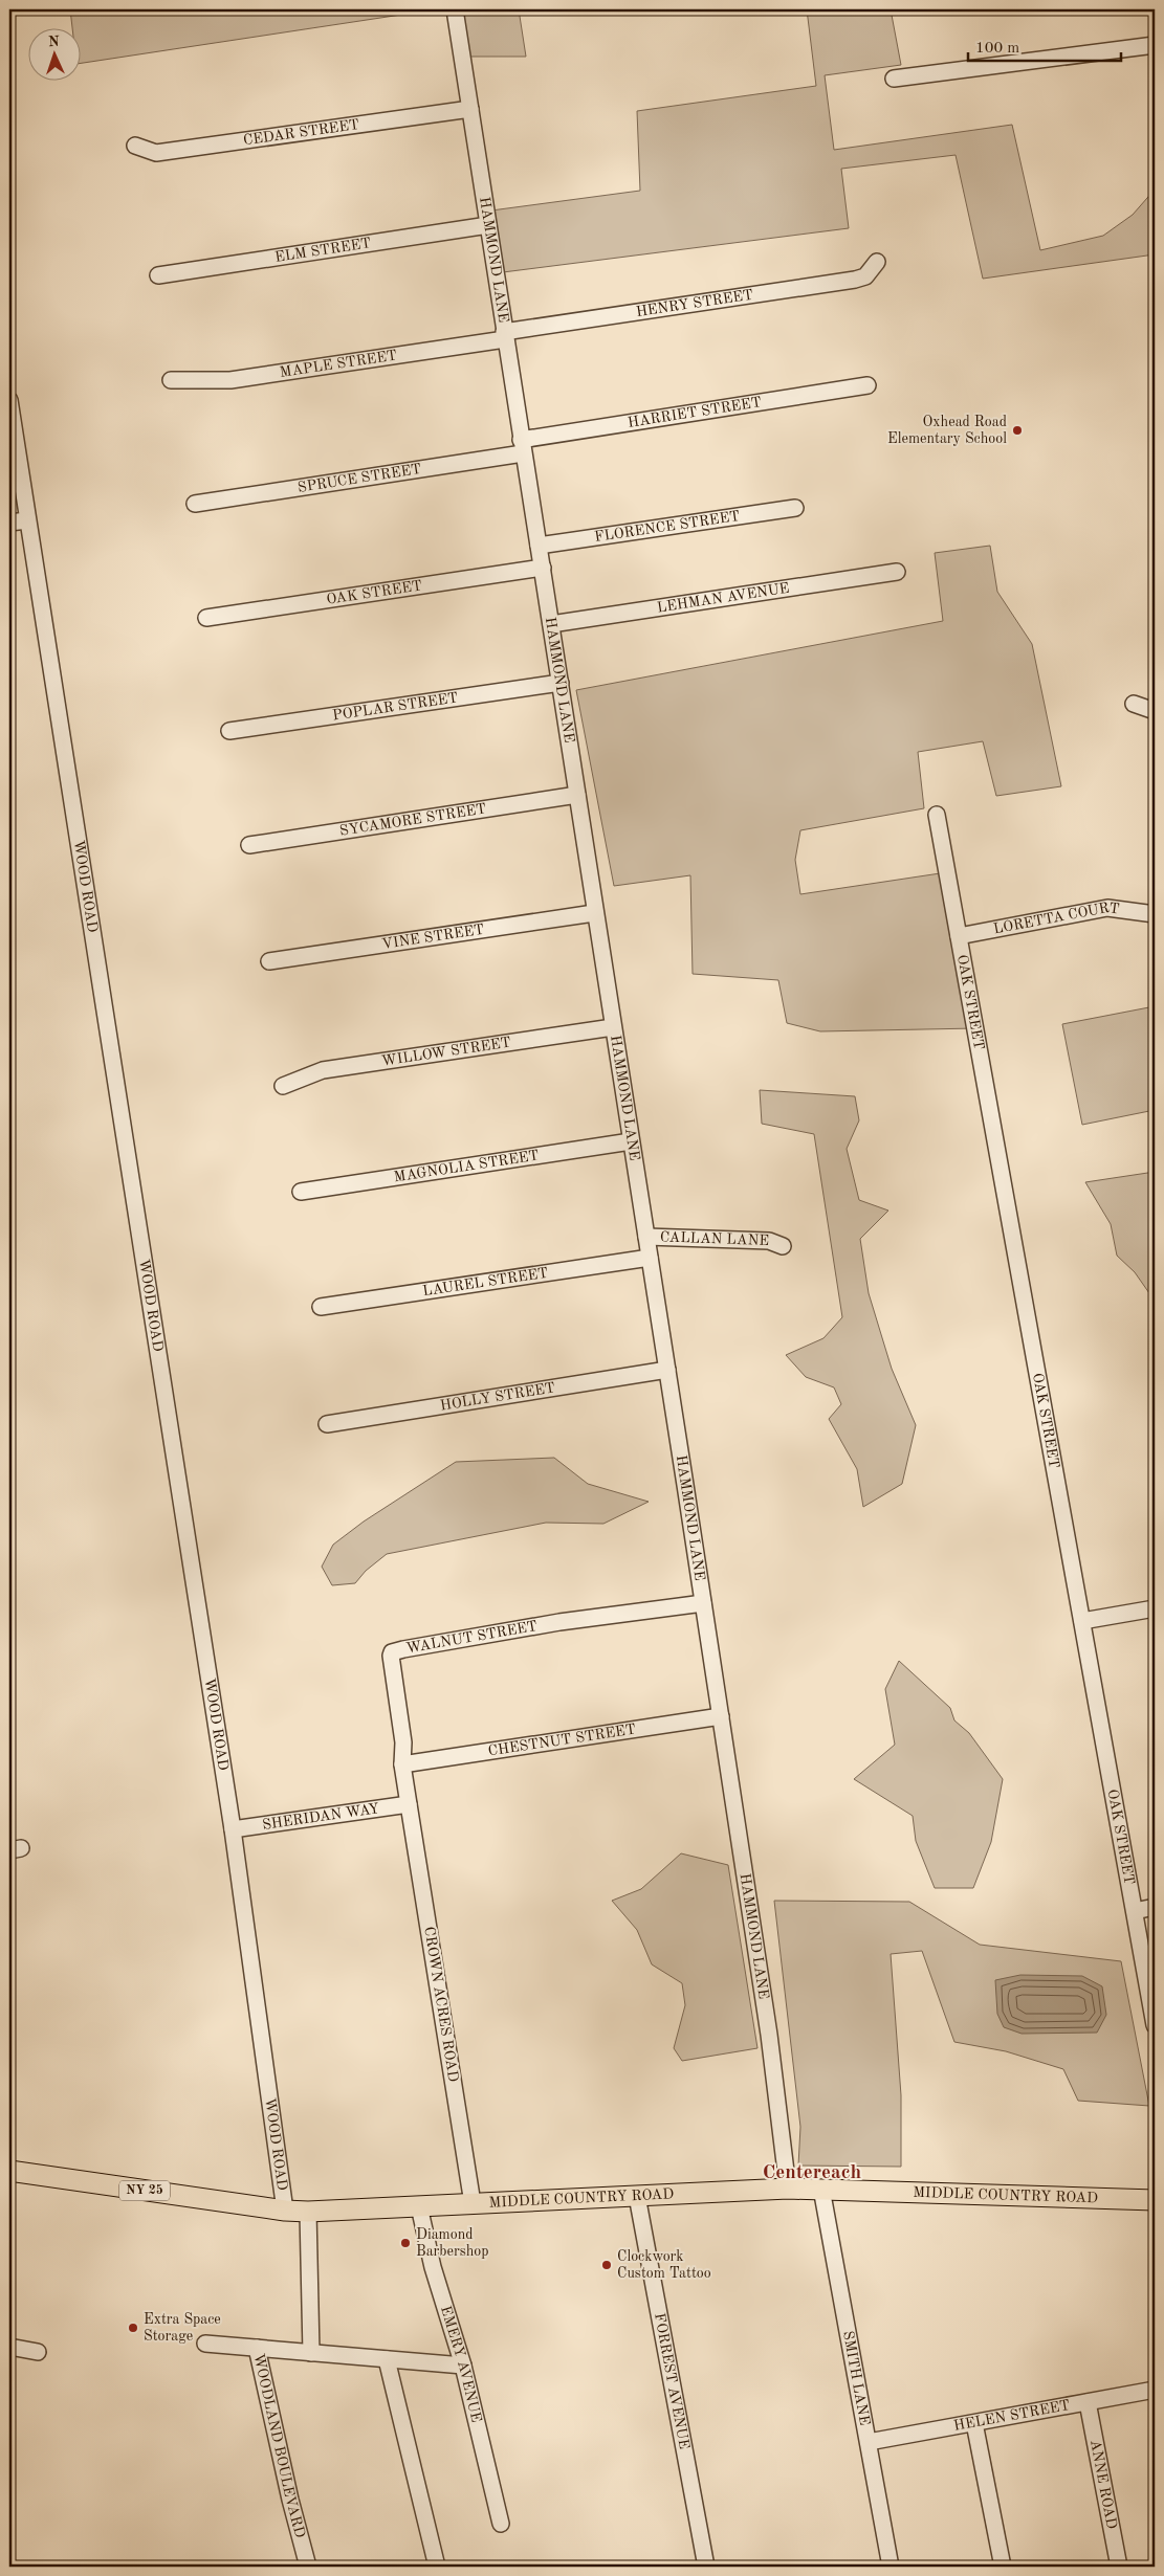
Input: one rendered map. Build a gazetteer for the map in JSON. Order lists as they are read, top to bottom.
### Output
{
  "streets": {
    "main road": ["NY 25", "MIDDLE COUNTRY ROAD"],
    "street": [
      "CEDAR STREET",
      "ELM STREET",
      "HAMMOND LANE",
      "HENRY STREET",
      "MAPLE STREET",
      "HARRIET STREET",
      "SPRUCE STREET",
      "FLORENCE STREET",
      "OAK STREET",
      "LEHMAN AVENUE",
      "POPLAR STREET",
      "SYCAMORE STREET",
      "WOOD ROAD",
      "LORETTA COURT",
      "VINE STREET",
      "WILLOW STREET",
      "MAGNOLIA STREET",
      "CALLAN LANE",
      "LAUREL STREET",
      "HOLLY STREET",
      "WALNUT STREET",
      "CHESTNUT STREET",
      "SHERIDAN WAY",
      "CROWN ACRES ROAD",
      "EMERY AVENUE",
      "SMITH LANE",
      "FORREST AVENUE",
      "HELEN STREET",
      "WOODLAND BOULEVARD",
      "ANNE ROAD"
    ]
  },
  "crossings": [
    ["CEDAR STREET", "HAMMOND LANE"],
    ["ELM STREET", "HAMMOND LANE"],
    ["HAMMOND LANE", "HENRY STREET"],
    ["HAMMOND LANE", "MAPLE STREET"],
    ["HAMMOND LANE", "HARRIET STREET"],
    ["HAMMOND LANE", "SPRUCE STREET"],
    ["HAMMOND LANE", "FLORENCE STREET"],
    ["HAMMOND LANE", "OAK STREET"],
    ["HAMMOND LANE", "LEHMAN AVENUE"],
    ["HAMMOND LANE", "POPLAR STREET"],
    ["HAMMOND LANE", "SYCAMORE STREET"],
    ["HAMMOND LANE", "VINE STREET"],
    ["HAMMOND LANE", "WILLOW STREET"],
    ["HAMMOND LANE", "MAGNOLIA STREET"],
    ["HAMMOND LANE", "CALLAN LANE"],
    ["HAMMOND LANE", "LAUREL STREET"],
    ["HAMMOND LANE", "HOLLY STREET"],
    ["HAMMOND LANE", "WALNUT STREET"],
    ["HAMMOND LANE", "CHESTNUT STREET"],
    ["HAMMOND LANE", "MIDDLE COUNTRY ROAD"],
    ["HENRY STREET", "MAPLE STREET"],
    ["HARRIET STREET", "SPRUCE STREET"],
    ["OAK STREET", "LORETTA COURT"],
    ["WOOD ROAD", "SHERIDAN WAY"],
    ["WOOD ROAD", "MIDDLE COUNTRY ROAD"],
    ["WALNUT STREET", "CHESTNUT STREET"],
    ["WALNUT STREET", "SHERIDAN WAY"],
    ["WALNUT STREET", "CROWN ACRES ROAD"],
    ["SHERIDAN WAY", "CROWN ACRES ROAD"],
    ["CROWN ACRES ROAD", "MIDDLE COUNTRY ROAD"],
    ["MIDDLE COUNTRY ROAD", "EMERY AVENUE"],
    ["MIDDLE COUNTRY ROAD", "SMITH LANE"],
    ["MIDDLE COUNTRY ROAD", "FORREST AVENUE"],
    ["EMERY AVENUE", "WOODLAND BOULEVARD"],
    ["SMITH LANE", "HELEN STREET"],
    ["HELEN STREET", "ANNE ROAD"]
  ],
  "districts": ["Centereach"],
  "places": [
    "Oxhead Road Elementary School",
    "Diamond Barbershop",
    "Clockwork Custom Tattoo",
    "Extra Space Storage"
  ],
  "scale_bar": "100 m",
  "north": "top"
}
